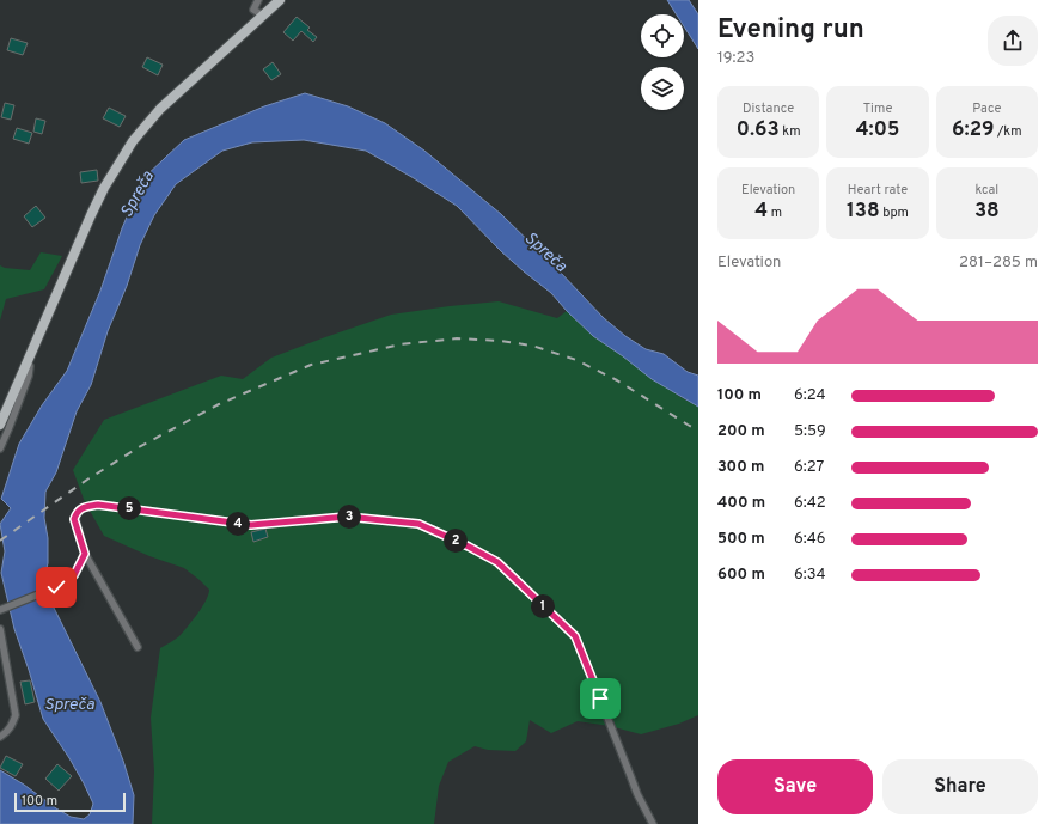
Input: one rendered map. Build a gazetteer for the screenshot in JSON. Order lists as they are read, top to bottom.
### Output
{
  "water": ["Spreča"],
  "scale_bar": "100 m",
  "page": {
    "heading": ["Evening run", "19:23"],
    "stats": [
      ["Distance", "0.63 km"],
      ["Time", "4:05"],
      ["Pace", "6:29 /km"],
      ["Elevation", "4 m"],
      ["Heart rate", "138 bpm"],
      ["kcal", "38"]
    ],
    "chart": ["Elevation", "281–285 m"],
    "list": [
      {
        "name": "100 m",
        "note": "6:24"
      },
      {
        "name": "200 m",
        "note": "5:59"
      },
      {
        "name": "300 m",
        "note": "6:27"
      },
      {
        "name": "400 m",
        "note": "6:42"
      },
      {
        "name": "500 m",
        "note": "6:46"
      },
      {
        "name": "600 m",
        "note": "6:34"
      }
    ],
    "pins": [
      "5",
      "3",
      "4",
      "2",
      "1"
    ],
    "buttons": ["Save", "Share"],
    "scale": "100 m"
  }
}
